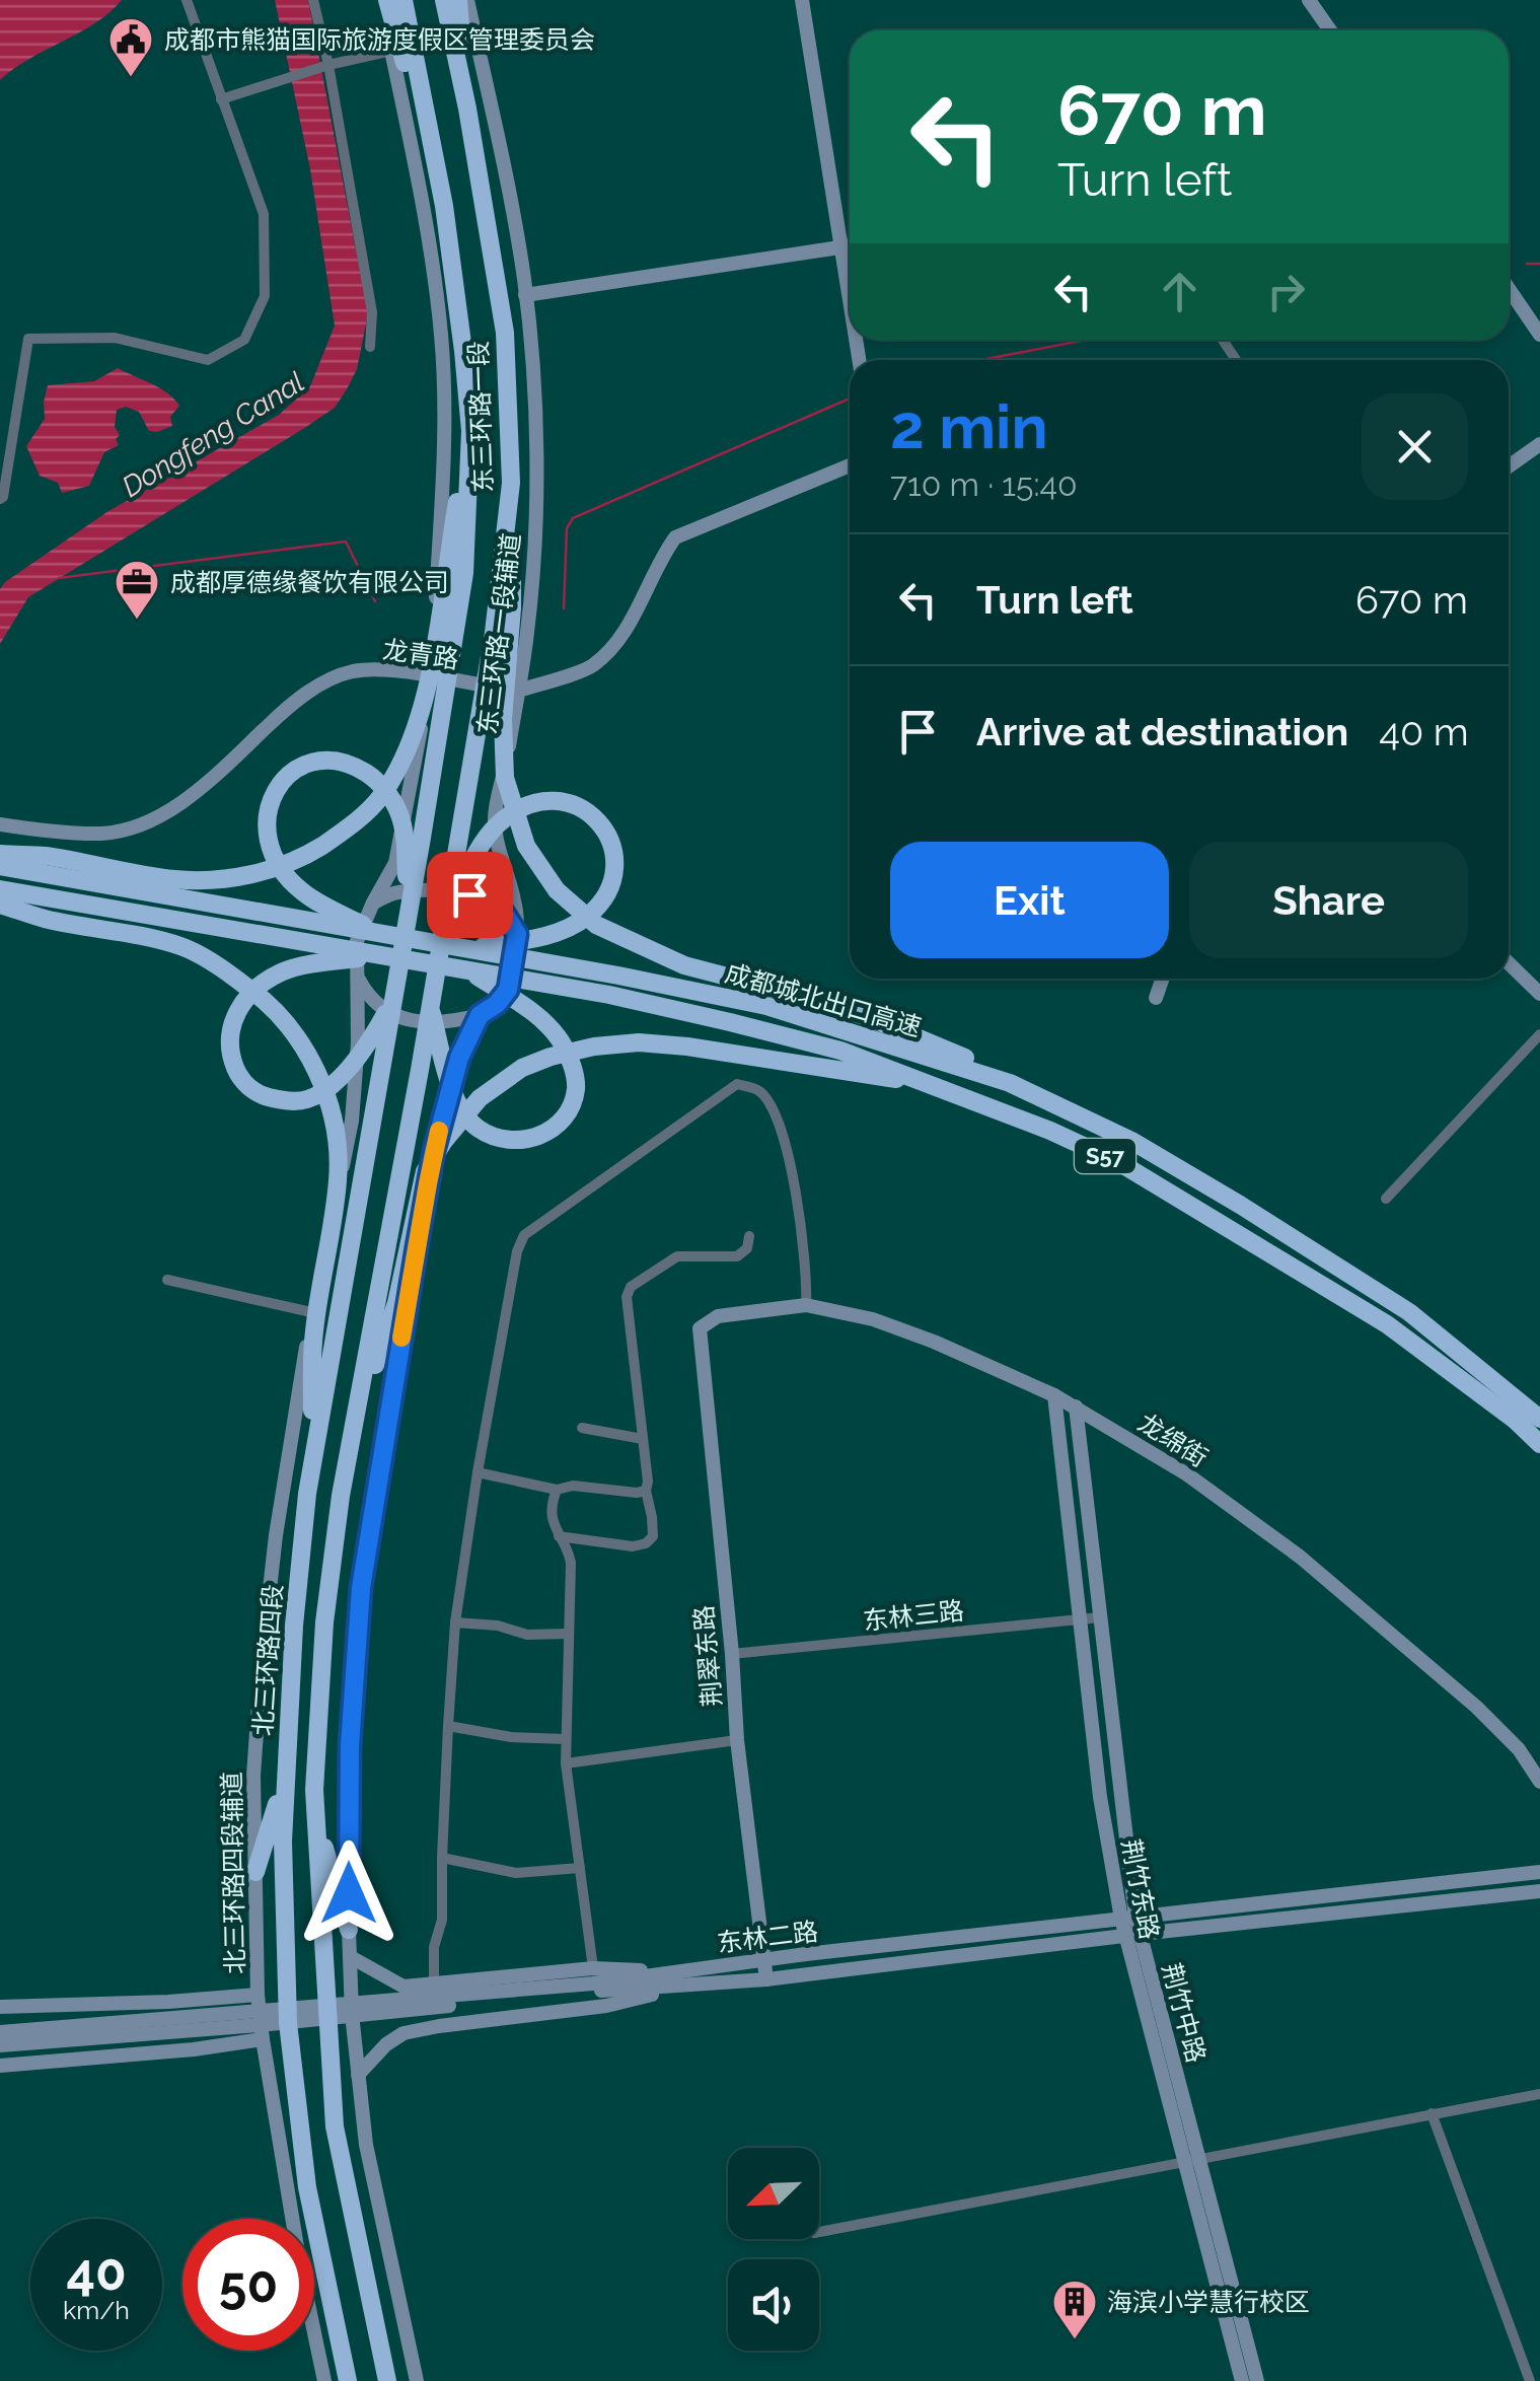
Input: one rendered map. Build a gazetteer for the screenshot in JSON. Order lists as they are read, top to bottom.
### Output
{
  "streets": {
    "highway": [
      "东三环路一段",
      "成都城北出口高速",
      "S57",
      "北三环路四段"
    ],
    "main road": [
      "东三环路一段辅道",
      "龙青路",
      "龙绵街",
      "荆翠东路",
      "北三环路四段辅道",
      "荆竹东路",
      "东林二路"
    ],
    "street": ["东林三路"]
  },
  "crossings": [
    ["东三环路一段", "北三环路四段"],
    ["东三环路一段辅道", "龙青路"],
    ["东三环路一段辅道", "北三环路四段辅道"],
    ["龙绵街", "荆翠东路"],
    ["龙绵街", "荆竹东路"],
    ["东林三路", "荆翠东路"],
    ["东林三路", "荆竹东路"],
    ["荆翠东路", "东林二路"],
    ["荆竹东路", "东林二路"]
  ],
  "water": ["Dongfeng Canal"],
  "places": {
    "public building": ["成都市熊猫国际旅游度假区管理委员会"],
    "office": ["成都厚德缘餐饮有限公司"],
    "building": ["海滨小学慧行校区"]
  },
  "north": "bottom left",
  "page": {
    "turn": ["670 m", "Turn left"],
    "heading": ["2 min", "710 m · 15:40"],
    "list": [
      {
        "name": "Turn left",
        "value": "670 m"
      },
      {
        "name": "Arrive at destination",
        "value": "40 m"
      }
    ],
    "buttons": ["Exit", "Share"],
    "speed": "40 km/h",
    "limit": "50"
  }
}
